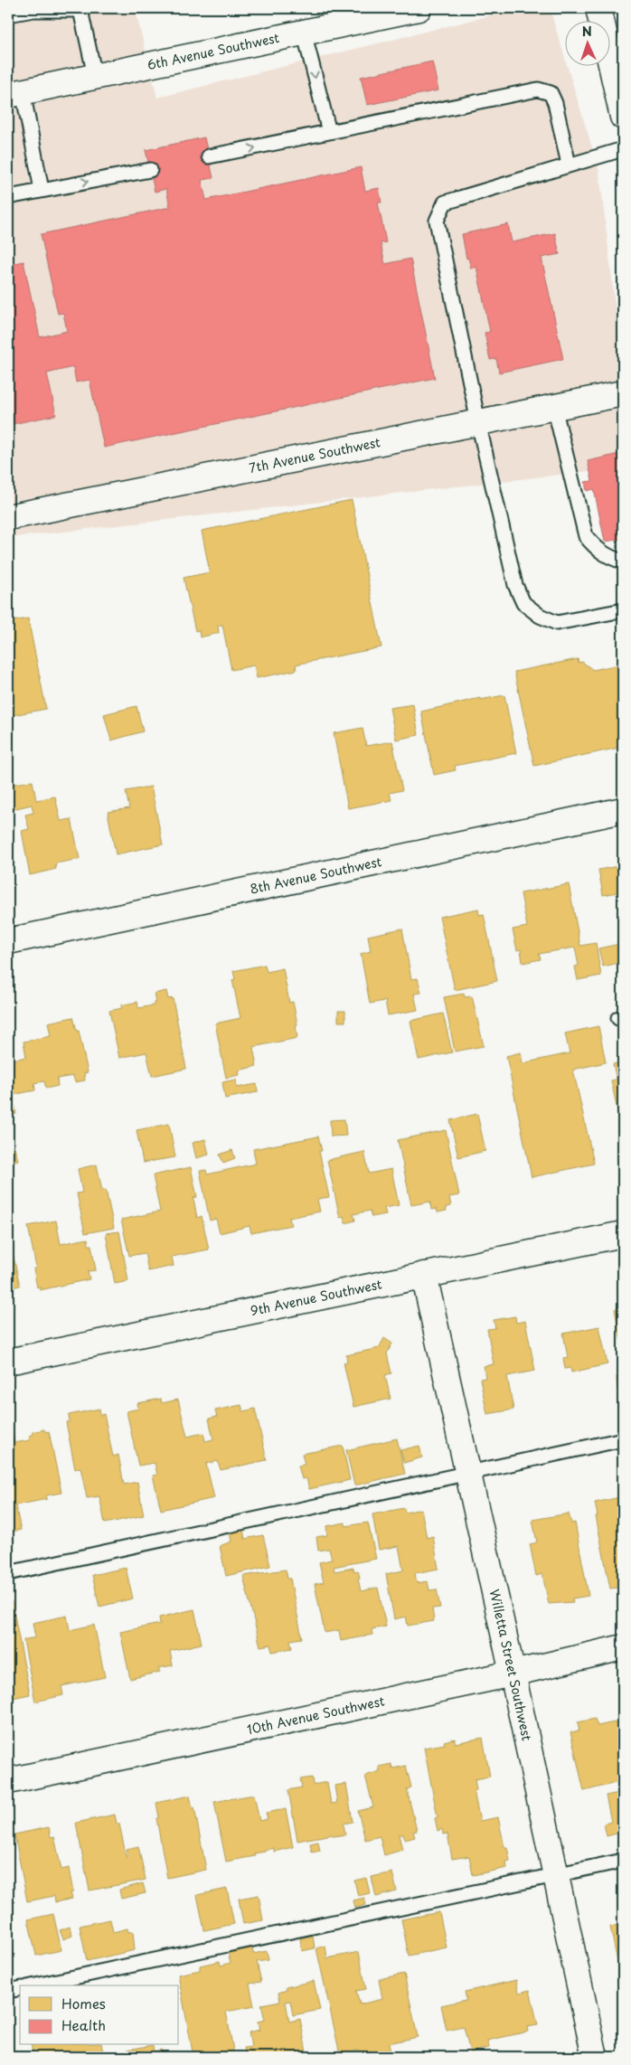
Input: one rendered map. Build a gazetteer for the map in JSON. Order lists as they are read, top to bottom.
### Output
{
  "streets": {
    "street": [
      "6th Avenue Southwest",
      "7th Avenue Southwest",
      "8th Avenue Southwest",
      "9th Avenue Southwest",
      "Willetta Street Southwest",
      "10th Avenue Southwest"
    ]
  },
  "crossings": [
    ["9th Avenue Southwest", "Willetta Street Southwest"],
    ["Willetta Street Southwest", "10th Avenue Southwest"]
  ],
  "legend": ["Homes", "Health"],
  "north": "top"
}
